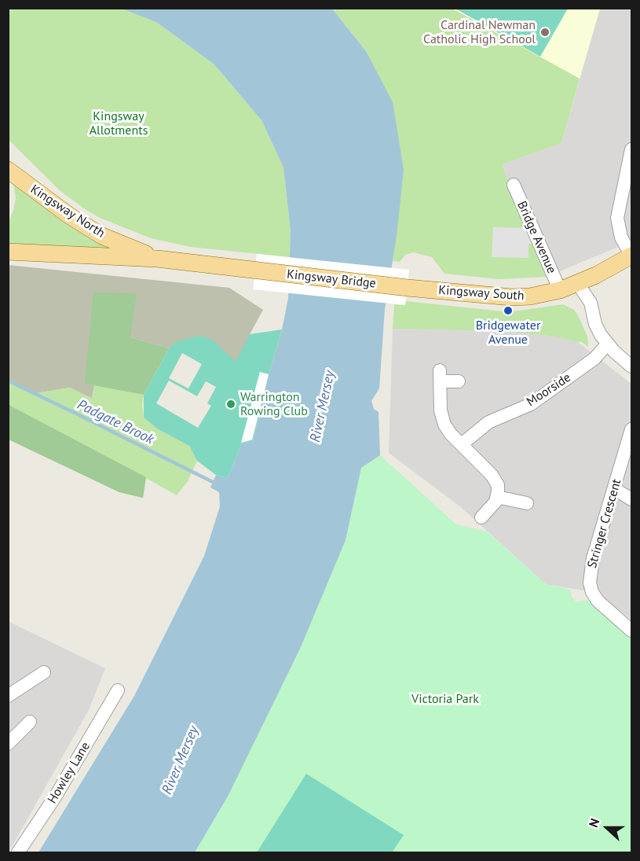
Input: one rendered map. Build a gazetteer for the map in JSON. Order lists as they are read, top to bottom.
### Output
{
  "streets": {
    "main road": ["Kingsway North", "Kingsway Bridge", "Kingsway South"],
    "street": [
      "Bridge Avenue",
      "Moorside",
      "Stringer Crescent",
      "Howley Lane"
    ]
  },
  "crossings": [
    ["Kingsway North", "Kingsway Bridge"],
    ["Bridge Avenue", "Kingsway South"],
    ["Kingsway Bridge", "Kingsway South"]
  ],
  "water": ["River Mersey", "Padgate Brook"],
  "parks": ["Kingsway Allotments", "Victoria Park"],
  "places": ["Cardinal Newman Catholic High School", "Bridgewater Avenue", "Warrington Rowing Club"],
  "north": "left"
}
